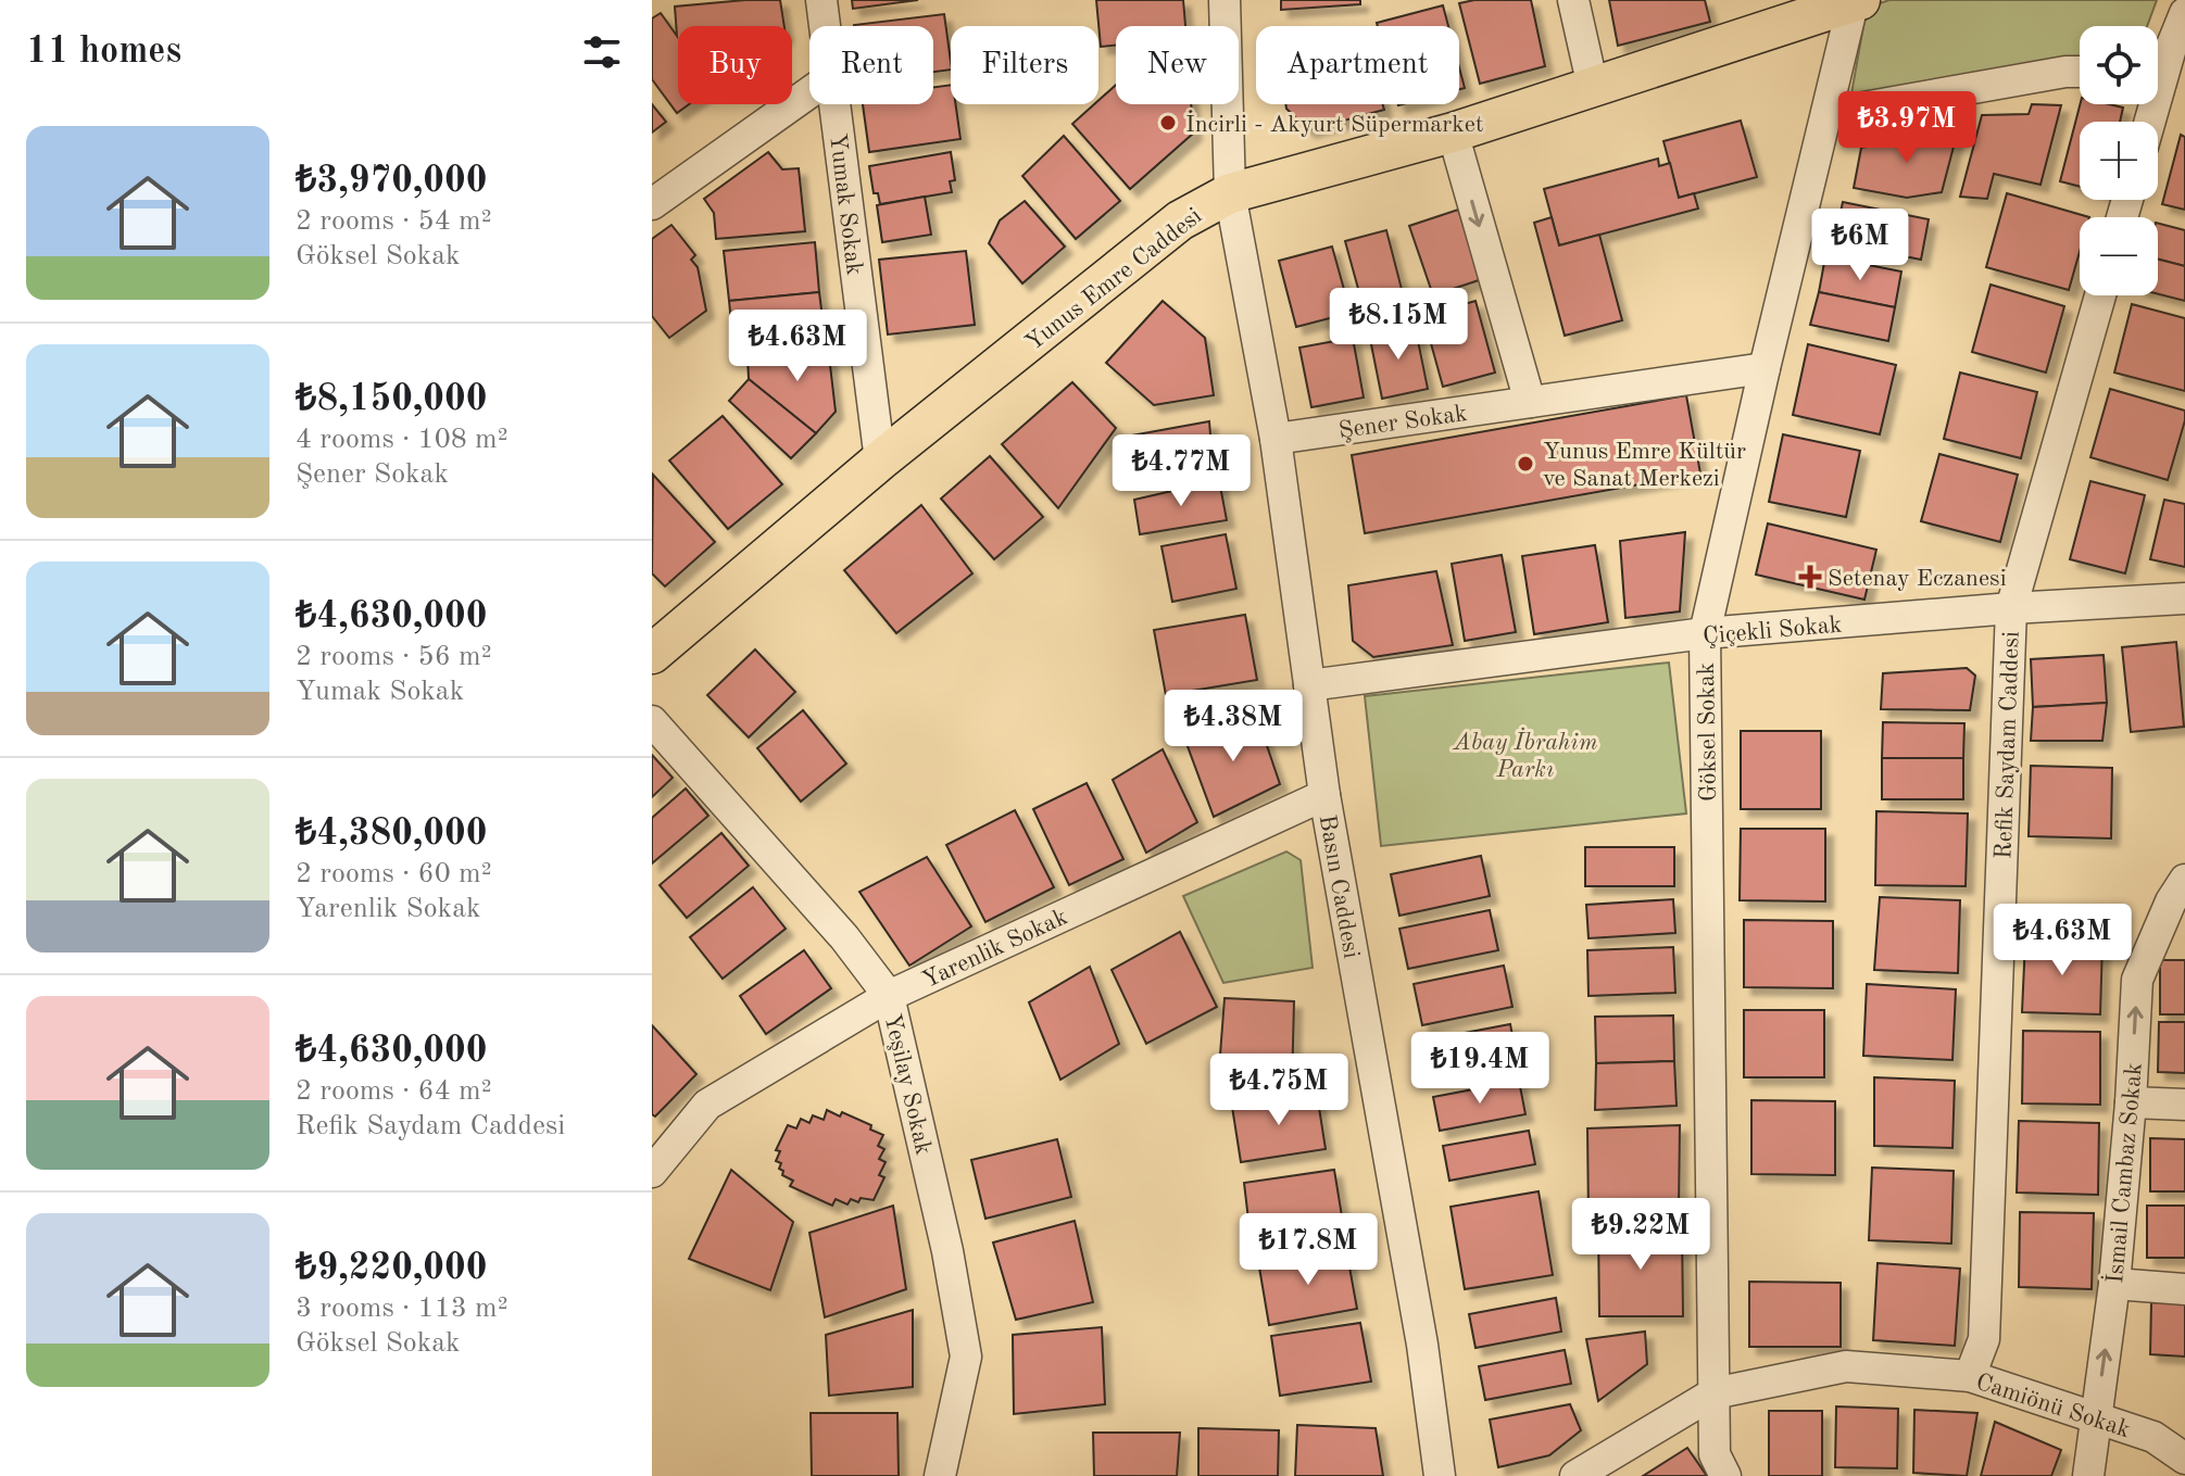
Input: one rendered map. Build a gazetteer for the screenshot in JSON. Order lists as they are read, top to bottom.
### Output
{
  "streets": {
    "main road": ["Yunus Emre Caddesi"],
    "street": [
      "Yumak Sokak",
      "Şener Sokak",
      "Çiçekli Sokak",
      "Göksel Sokak",
      "Refik Saydam Caddesi",
      "Basın Caddesi",
      "Yarenlik Sokak",
      "Yeşilay Sokak",
      "İsmail Cambaz Sokak",
      "Camiönü Sokak"
    ]
  },
  "crossings": [
    ["Yumak Sokak", "Yunus Emre Caddesi"],
    ["Yunus Emre Caddesi", "Göksel Sokak"],
    ["Yunus Emre Caddesi", "Basın Caddesi"],
    ["Şener Sokak", "Göksel Sokak"],
    ["Şener Sokak", "Basın Caddesi"],
    ["Çiçekli Sokak", "Göksel Sokak"],
    ["Çiçekli Sokak", "Refik Saydam Caddesi"],
    ["Çiçekli Sokak", "Basın Caddesi"],
    ["Göksel Sokak", "Camiönü Sokak"],
    ["Refik Saydam Caddesi", "Camiönü Sokak"],
    ["Basın Caddesi", "Yarenlik Sokak"],
    ["Yarenlik Sokak", "Yeşilay Sokak"],
    ["İsmail Cambaz Sokak", "Camiönü Sokak"]
  ],
  "one_way": ["İsmail Cambaz Sokak"],
  "parks": ["Abay İbrahim Parkı"],
  "places": {
    "other": ["İncirli - Akyurt Süpermarket", "Yunus Emre Kültür ve Sanat Merkezi"],
    "health": ["Setenay Eczanesi"]
  },
  "page": {
    "heading": "11 homes",
    "map_buttons": ["+", "−"],
    "chip": [
      "Buy",
      "Rent",
      "Filters",
      "New",
      "Apartment"
    ],
    "price": [
      "₺3.97M",
      "₺6M",
      "₺8.15M",
      "₺4.63M",
      "₺4.77M",
      "₺4.38M",
      "₺4.63M",
      "₺19.4M",
      "₺4.75M",
      "₺9.22M",
      "₺17.8M"
    ],
    "list": [
      {
        "name": "₺3,970,000",
        "note": "2 rooms · 54 m² · Göksel Sokak"
      },
      {
        "name": "₺8,150,000",
        "note": "4 rooms · 108 m² · Şener Sokak"
      },
      {
        "name": "₺4,630,000",
        "note": "2 rooms · 56 m² · Yumak Sokak"
      },
      {
        "name": "₺4,380,000",
        "note": "2 rooms · 60 m² · Yarenlik Sokak"
      },
      {
        "name": "₺4,630,000",
        "note": "2 rooms · 64 m² · Refik Saydam Caddesi"
      },
      {
        "name": "₺9,220,000",
        "note": "3 rooms · 113 m² · Göksel Sokak"
      }
    ]
  }
}
